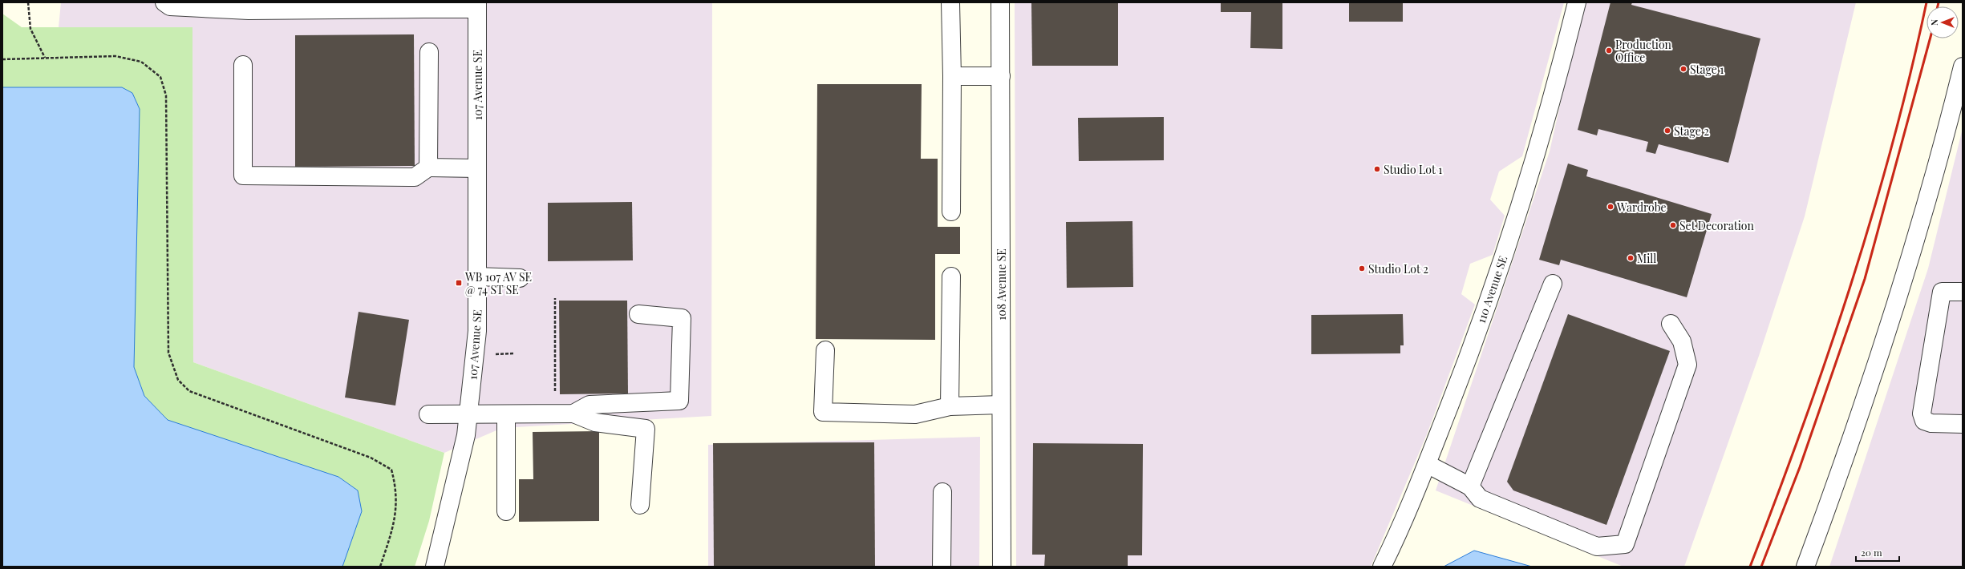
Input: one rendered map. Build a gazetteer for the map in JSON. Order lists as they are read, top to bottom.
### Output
{
  "streets": {
    "street": ["107 Avenue SE", "108 Avenue SE", "110 Avenue SE"]
  },
  "places": {
    "other": [
      "Production Office",
      "Stage 1",
      "Stage 2",
      "Studio Lot 1",
      "Wardrobe",
      "Set Decoration",
      "Mill",
      "Studio Lot 2"
    ],
    "transit": ["WB 107 AV SE @ 74 ST SE"]
  },
  "scale_bar": "20 m",
  "north": "left"
}
